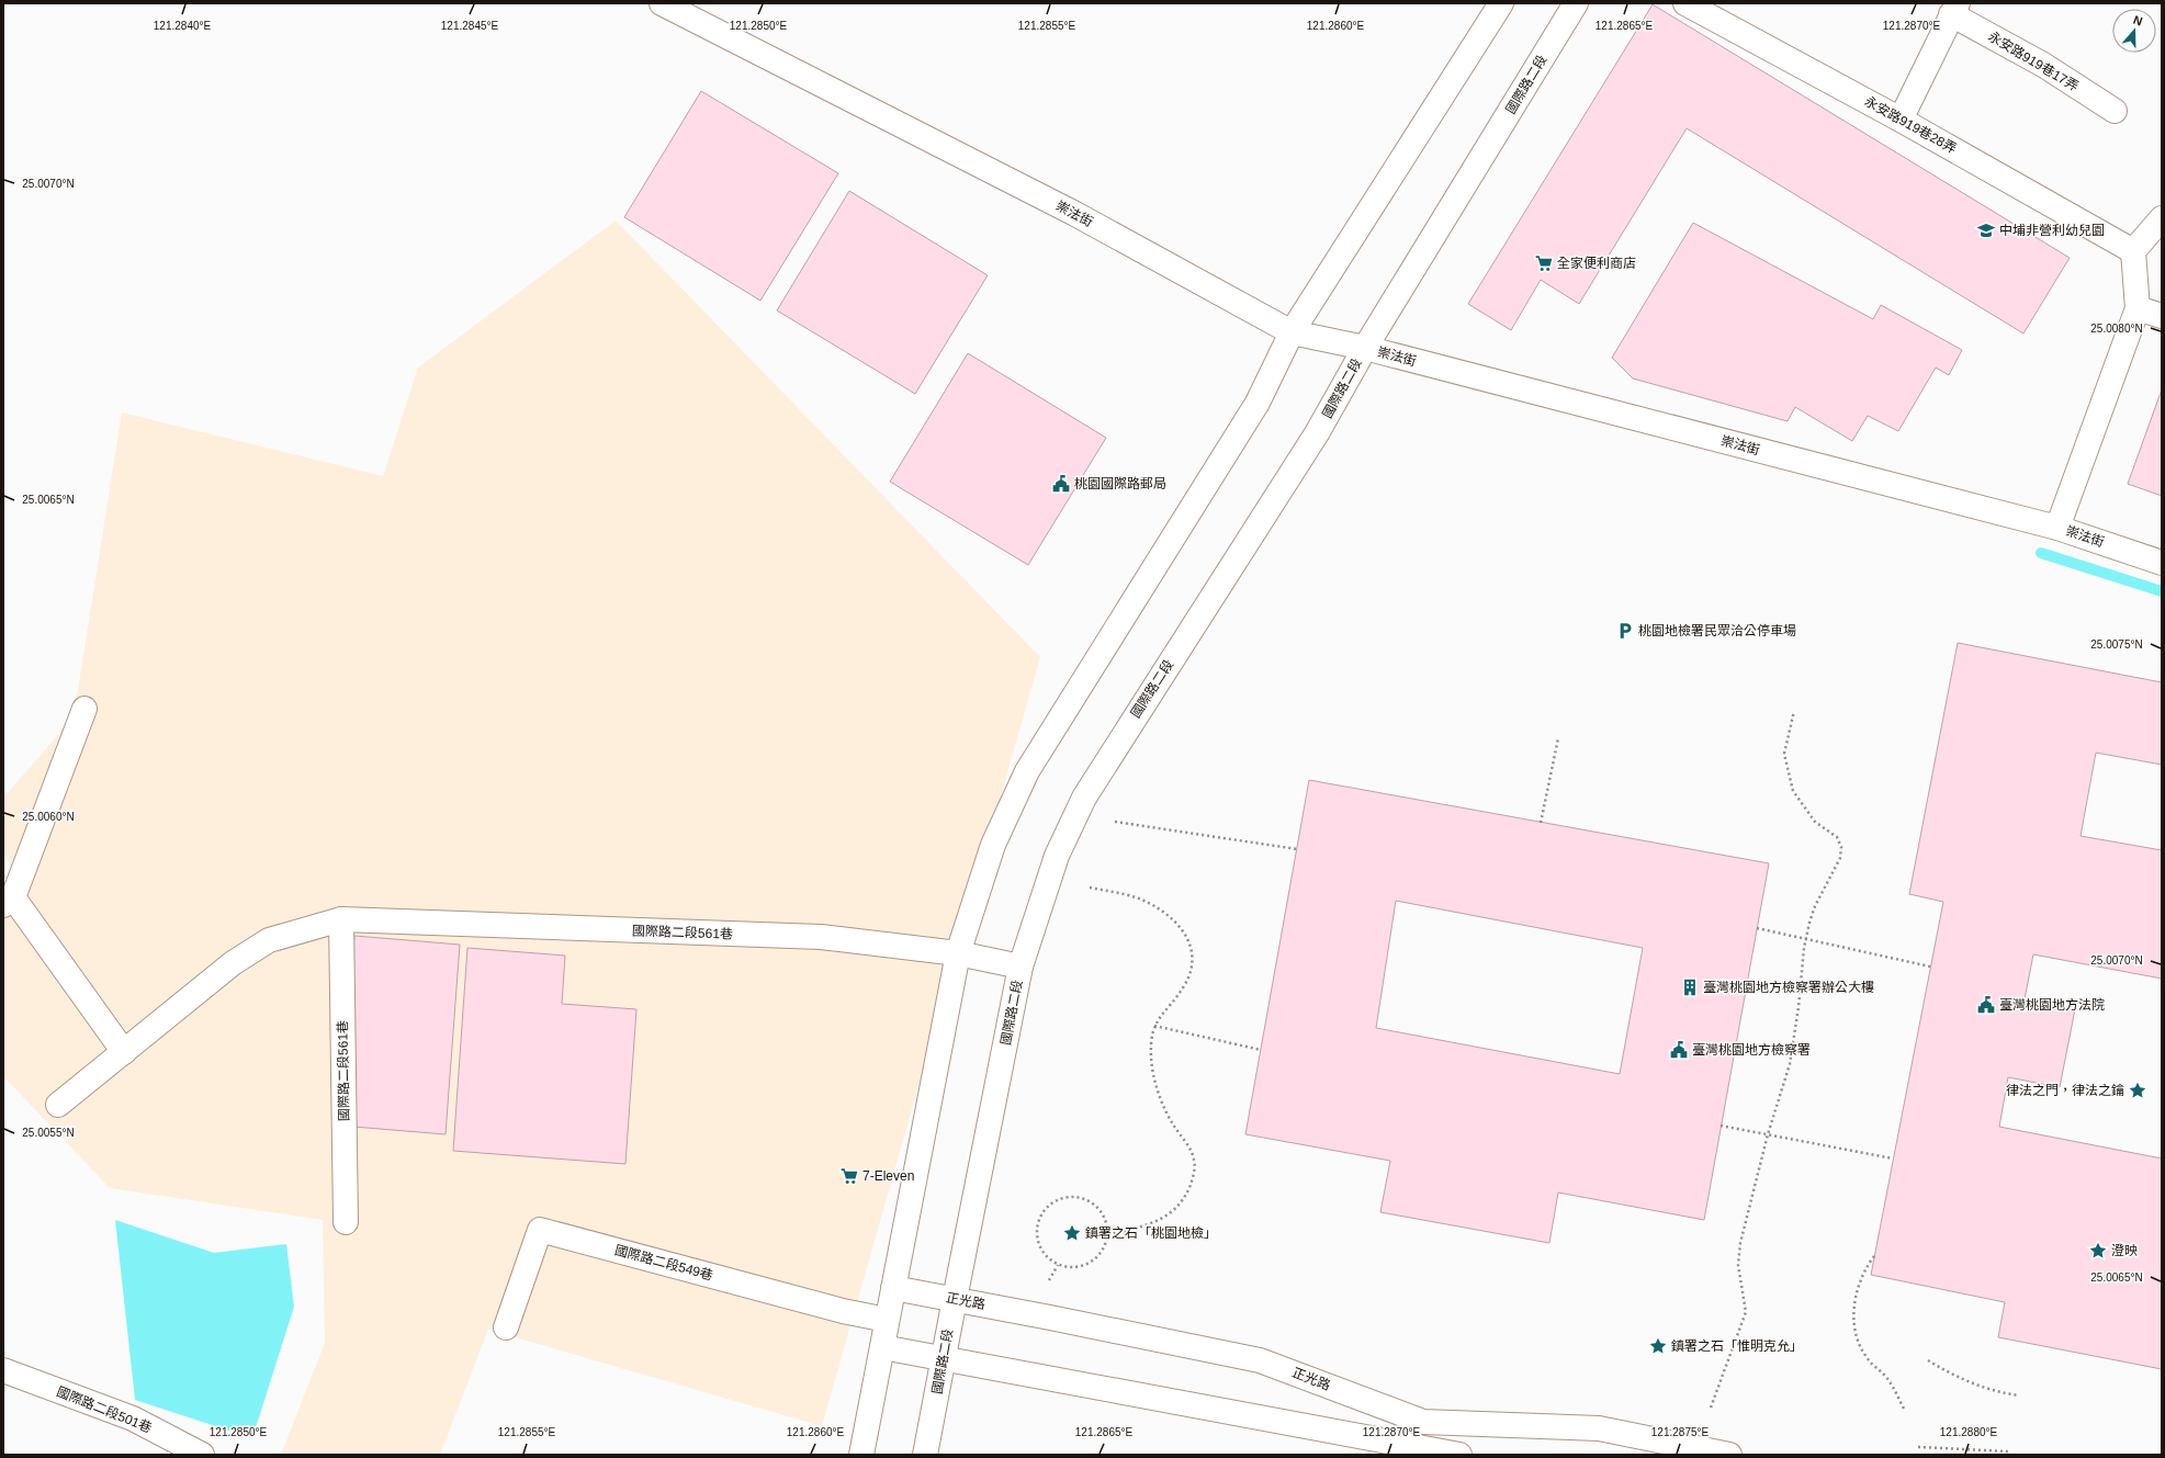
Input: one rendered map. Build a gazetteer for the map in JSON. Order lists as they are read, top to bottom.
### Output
{
  "streets": {
    "street": [
      "永安路919巷17弄",
      "國際路二段",
      "永安路919巷28弄",
      "崇法街",
      "國際路二段561巷",
      "國際路二段549巷",
      "正光路",
      "國際路二段501巷"
    ]
  },
  "crossings": [
    ["國際路二段", "崇法街"],
    ["國際路二段", "國際路二段561巷"],
    ["國際路二段", "正光路"]
  ],
  "places": {
    "school or university": ["中埔非營利幼兒園"],
    "supermarket": ["全家便利商店", "7-Eleven"],
    "public building": ["桃園國際路郵局", "臺灣桃園地方法院", "臺灣桃園地方檢察署"],
    "parking": ["桃園地檢署民眾洽公停車場"],
    "building": ["臺灣桃園地方檢察署辦公大樓"],
    "place": [
      "律法之門，律法之鑰",
      "鎮署之石「桃園地檢」",
      "澄映",
      "鎮署之石「惟明克允」"
    ]
  },
  "north": "top",
  "coordinates": [
    "121.2850°E",
    "121.2855°E",
    "121.2860°E",
    "121.2865°E",
    "121.2870°E",
    "121.2840°E",
    "121.2845°E",
    "25.0070°N",
    "25.0080°N",
    "25.0065°N",
    "25.0075°N",
    "25.0060°N",
    "25.0055°N",
    "121.2875°E",
    "121.2880°E"
  ]
}
